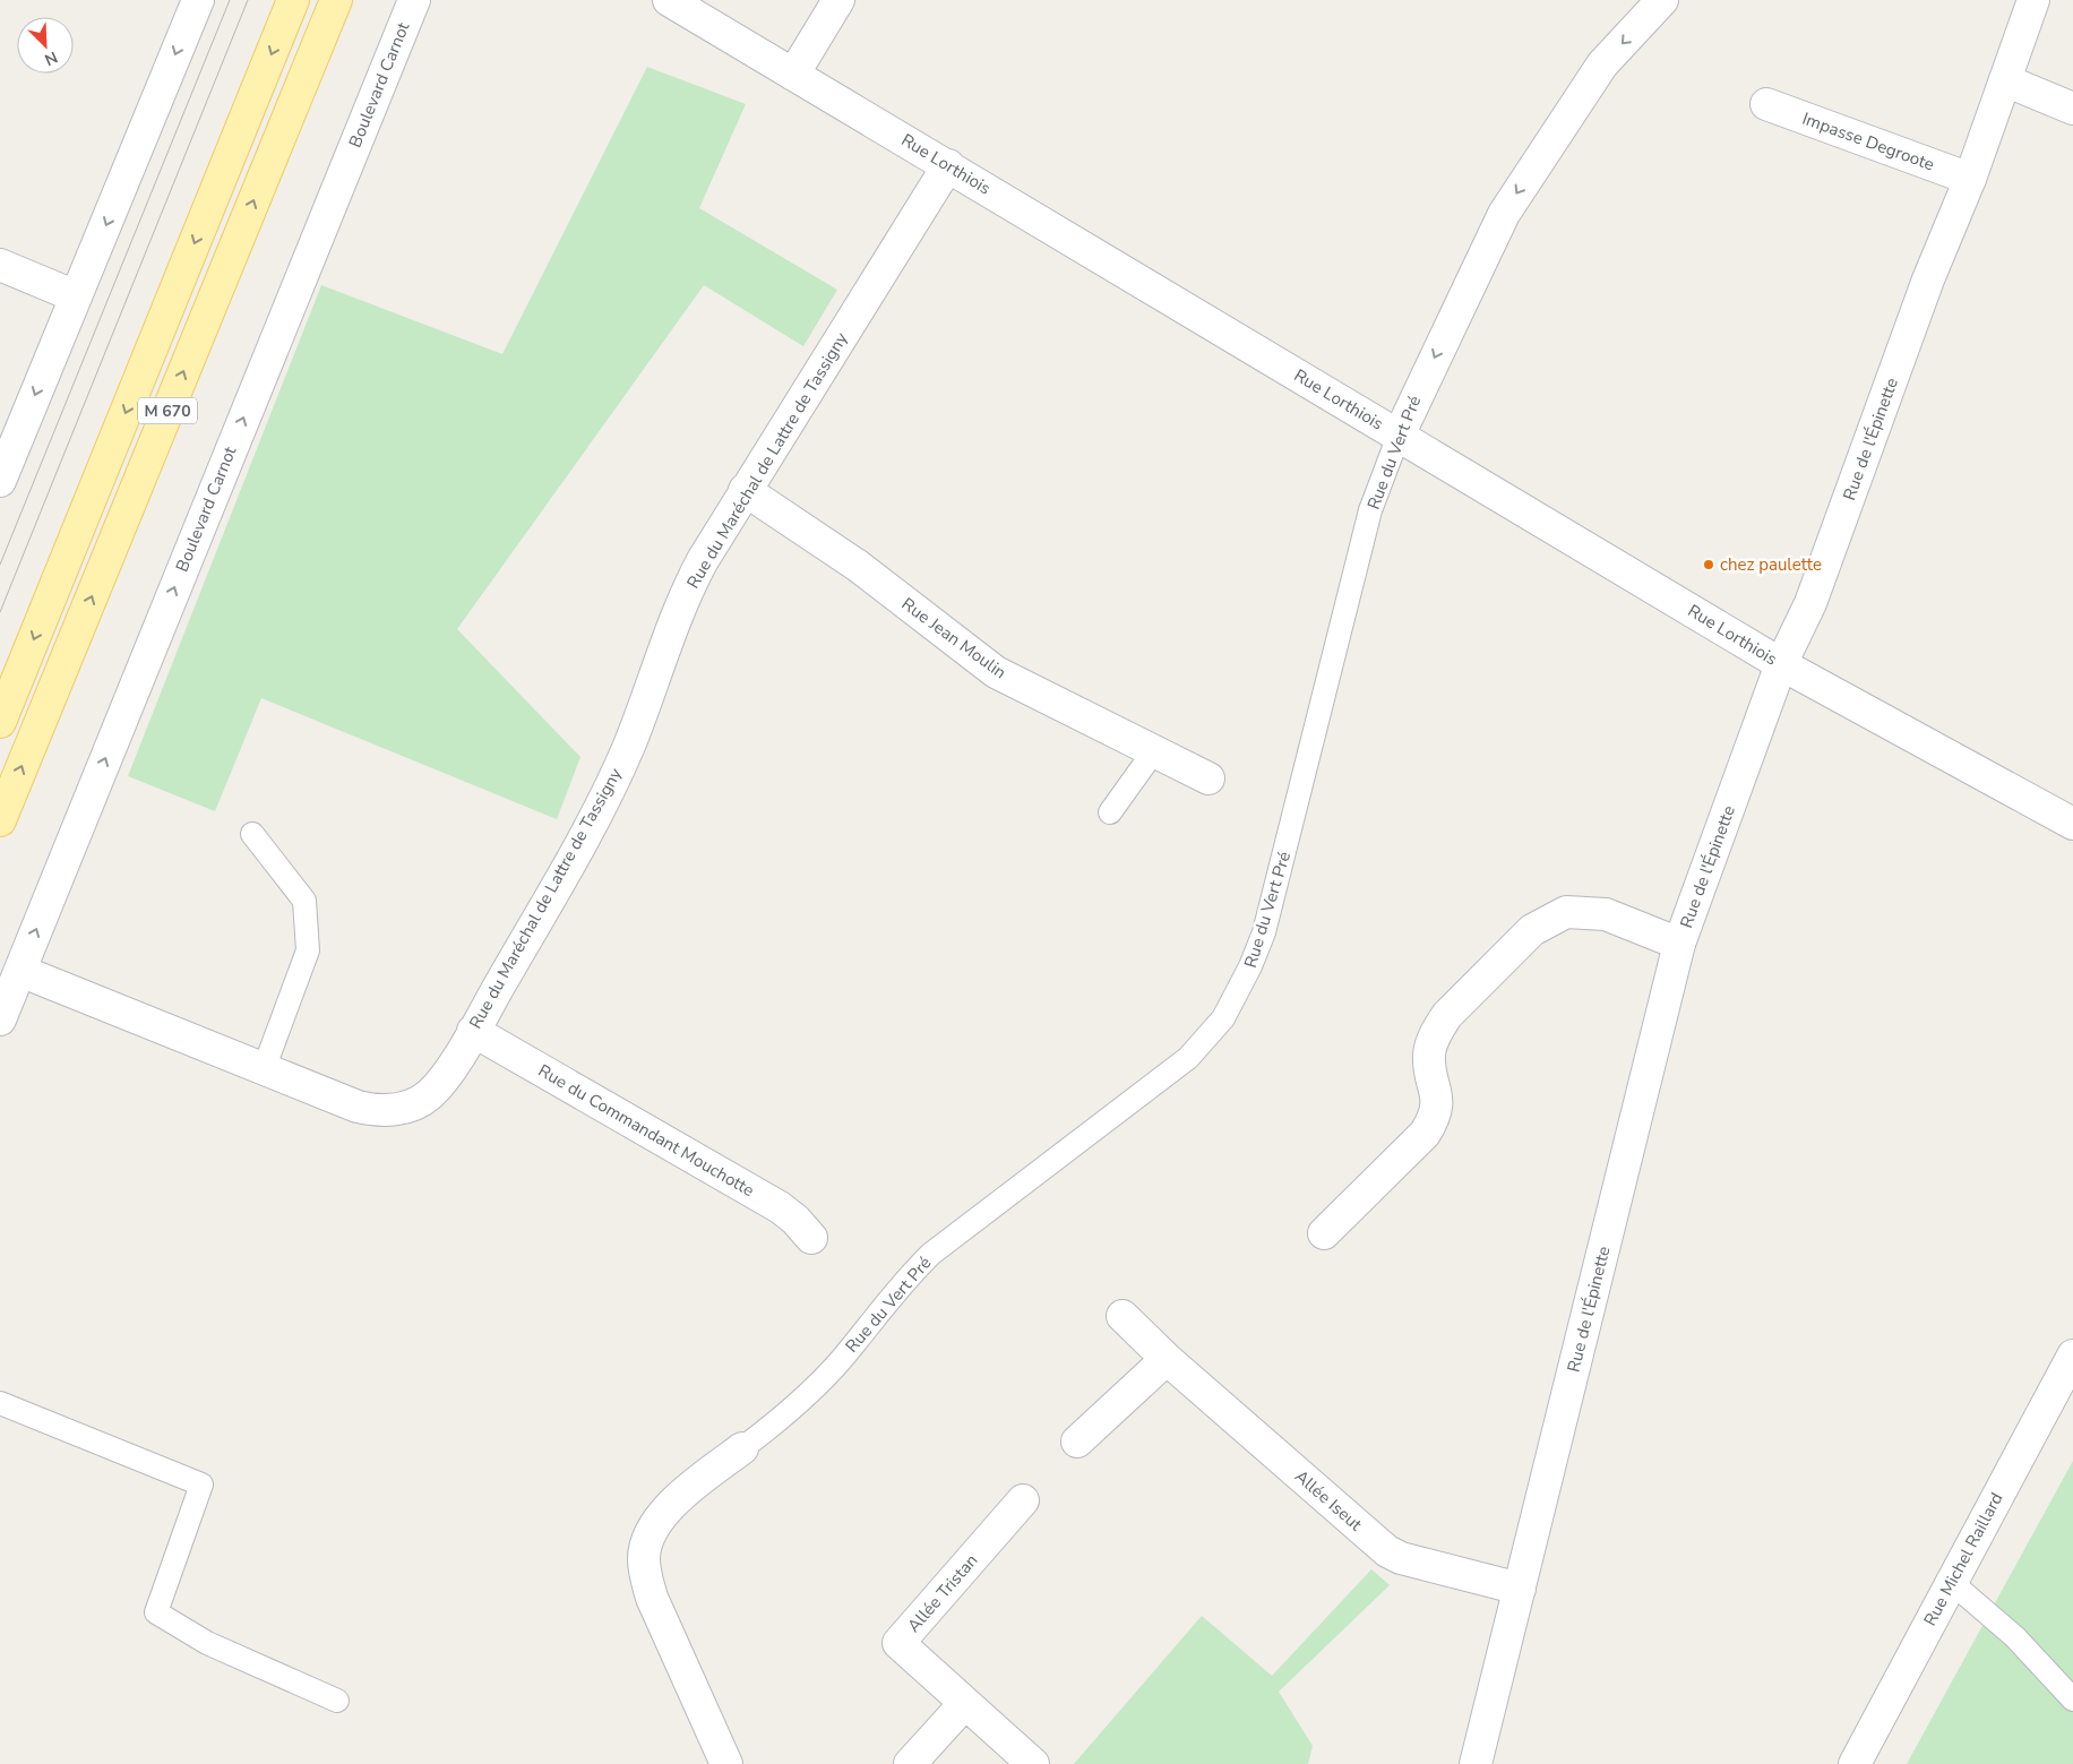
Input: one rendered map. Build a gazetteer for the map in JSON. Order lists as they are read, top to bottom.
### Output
{
  "streets": {
    "main road": ["M 670"],
    "street": [
      "Boulevard Carnot",
      "Impasse Degroote",
      "Rue Lorthiois",
      "Rue de l'Épinette",
      "Rue du Vert Pré",
      "Rue du Maréchal de Lattre de Tassigny",
      "Rue Jean Moulin",
      "Rue du Commandant Mouchotte",
      "Allée Iseut",
      "Rue Michel Raillard",
      "Allée Tristan"
    ]
  },
  "crossings": [
    ["Boulevard Carnot", "Rue du Maréchal de Lattre de Tassigny"],
    ["Impasse Degroote", "Rue de l'Épinette"],
    ["Rue Lorthiois", "Rue de l'Épinette"],
    ["Rue Lorthiois", "Rue du Vert Pré"],
    ["Rue Lorthiois", "Rue du Maréchal de Lattre de Tassigny"],
    ["Rue de l'Épinette", "Allée Iseut"],
    ["Rue du Maréchal de Lattre de Tassigny", "Rue Jean Moulin"],
    ["Rue du Maréchal de Lattre de Tassigny", "Rue du Commandant Mouchotte"]
  ],
  "places": ["chez paulette"],
  "north": "bottom right"
}
